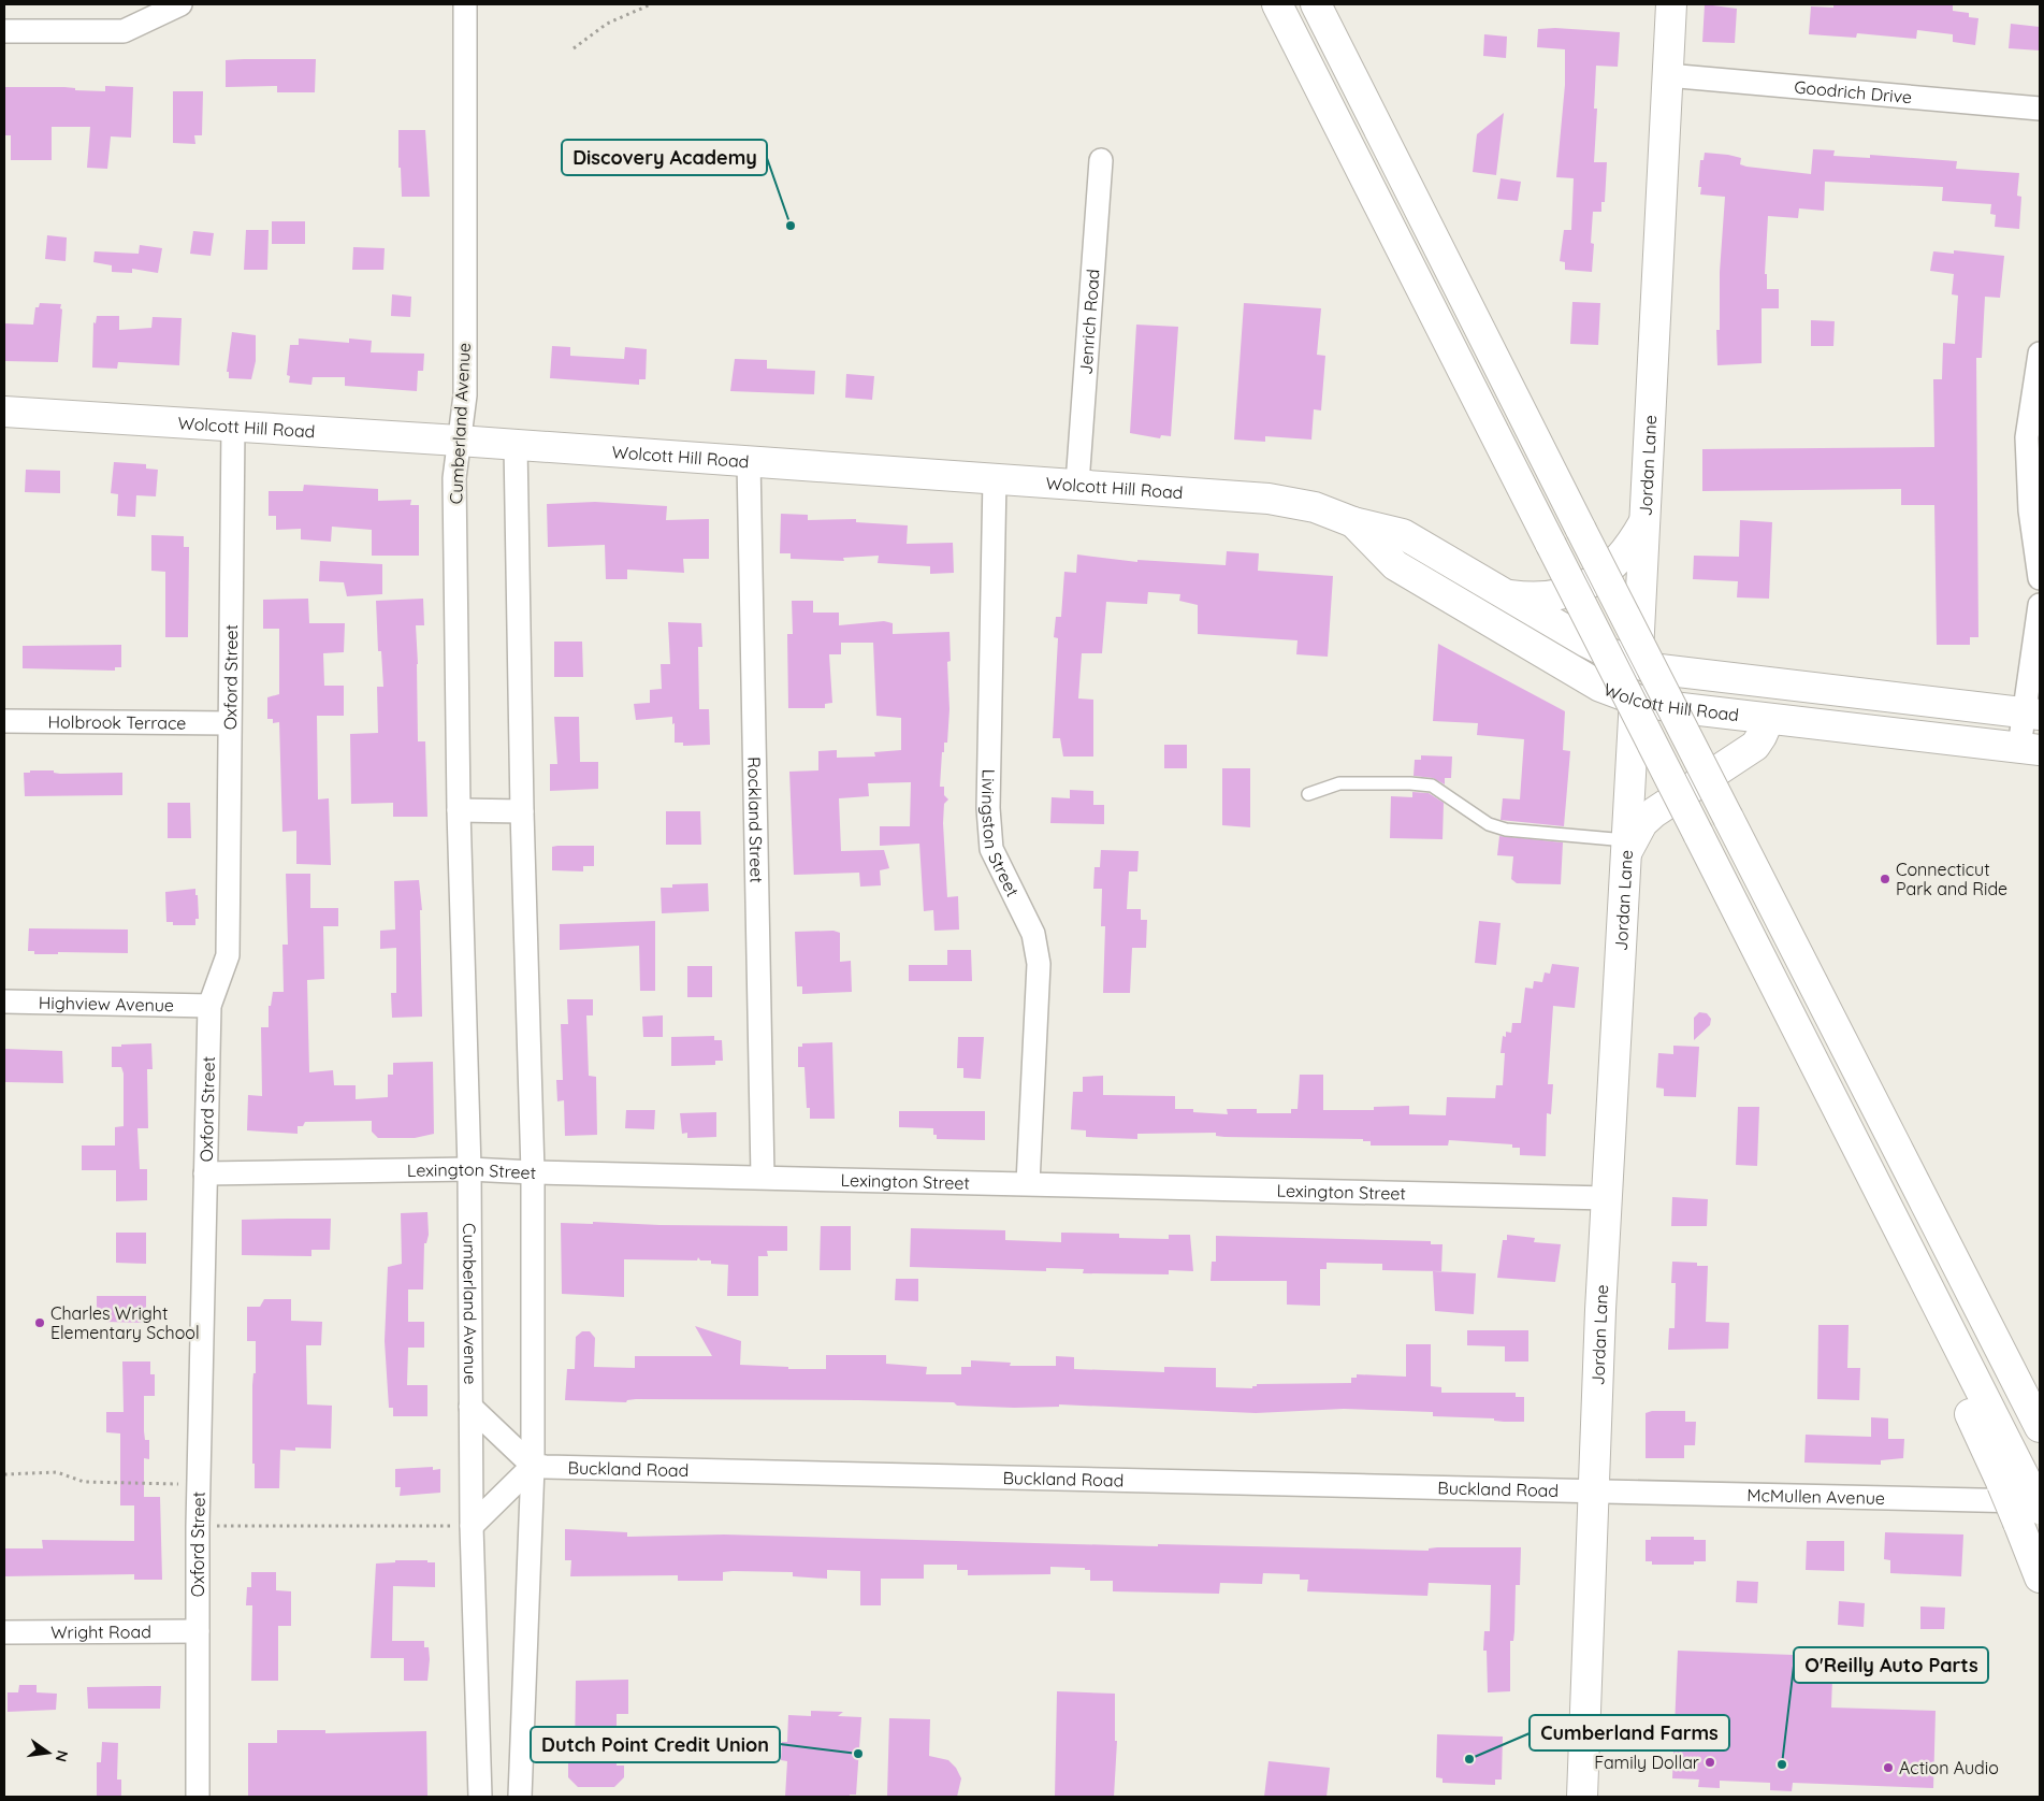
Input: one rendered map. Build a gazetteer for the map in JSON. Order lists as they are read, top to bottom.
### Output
{
  "streets": {
    "main road": ["Wolcott Hill Road", "Jordan Lane"],
    "street": [
      "Goodrich Drive",
      "Jenrich Road",
      "Cumberland Avenue",
      "Oxford Street",
      "Holbrook Terrace",
      "Rockland Street",
      "Livingston Street",
      "Highview Avenue",
      "Lexington Street",
      "Buckland Road",
      "McMullen Avenue",
      "Wright Road"
    ]
  },
  "crossings": [
    ["Goodrich Drive", "Jordan Lane"],
    ["Jenrich Road", "Wolcott Hill Road"],
    ["Cumberland Avenue", "Wolcott Hill Road"],
    ["Cumberland Avenue", "Lexington Street"],
    ["Wolcott Hill Road", "Jordan Lane"],
    ["Wolcott Hill Road", "Oxford Street"],
    ["Wolcott Hill Road", "Rockland Street"],
    ["Wolcott Hill Road", "Livingston Street"],
    ["Jordan Lane", "Lexington Street"],
    ["Jordan Lane", "Buckland Road"],
    ["Jordan Lane", "McMullen Avenue"],
    ["Oxford Street", "Holbrook Terrace"],
    ["Oxford Street", "Highview Avenue"],
    ["Oxford Street", "Lexington Street"],
    ["Oxford Street", "Wright Road"],
    ["Rockland Street", "Lexington Street"],
    ["Livingston Street", "Lexington Street"],
    ["Buckland Road", "McMullen Avenue"]
  ],
  "places": [
    "Discovery Academy",
    "Connecticut Park and Ride",
    "Charles Wright Elementary School",
    "Dutch Point Credit Union",
    "Cumberland Farms",
    "Family Dollar",
    "O'Reilly Auto Parts",
    "Action Audio"
  ],
  "north": "right"
}
